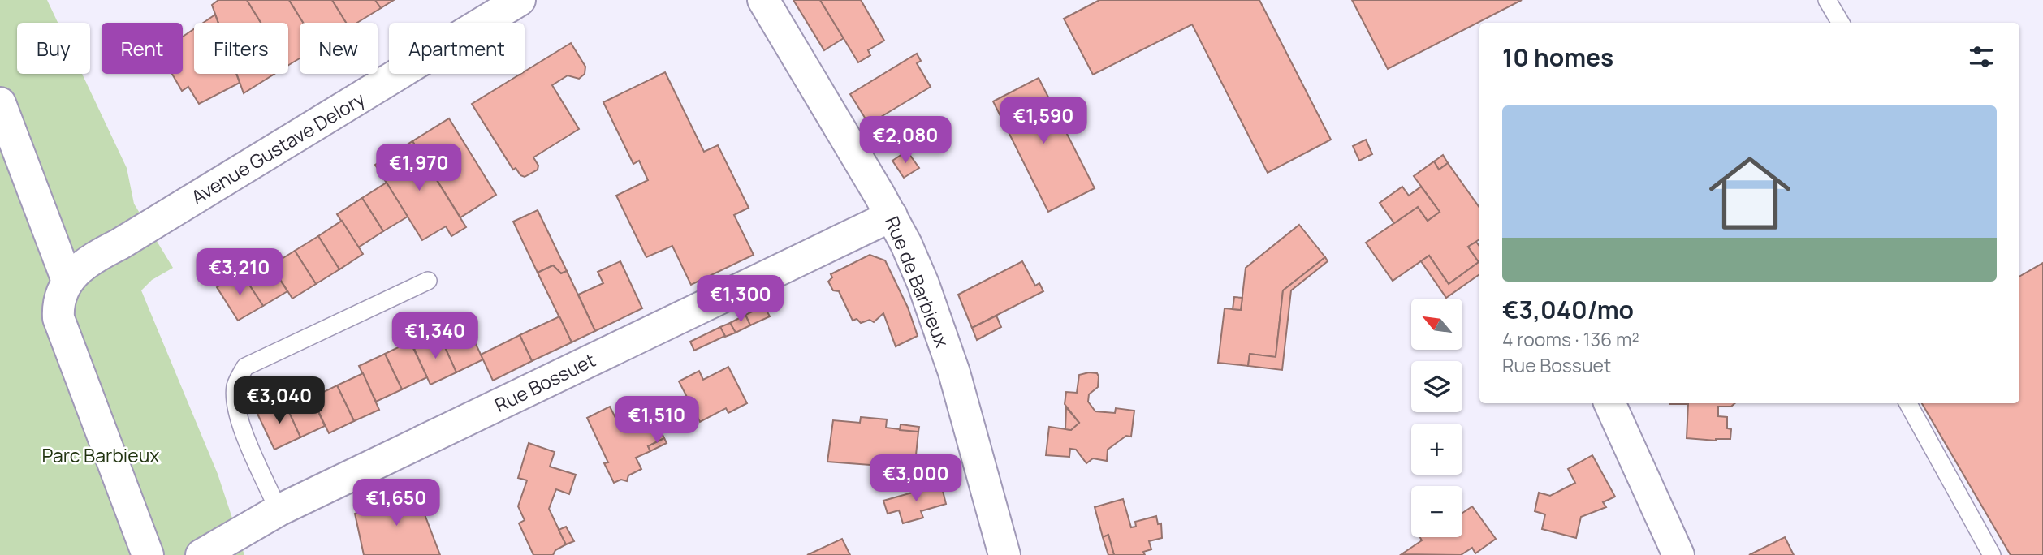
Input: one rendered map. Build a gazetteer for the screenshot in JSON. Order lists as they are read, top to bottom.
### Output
{
  "streets": {
    "street": ["Avenue Gustave Delory", "Rue de Barbieux", "Rue Bossuet"]
  },
  "crossings": [
    ["Rue de Barbieux", "Rue Bossuet"]
  ],
  "parks": ["Parc Barbieux"],
  "north": "top left",
  "page": {
    "chip": [
      "Buy",
      "Rent",
      "Filters",
      "New",
      "Apartment"
    ],
    "heading": "10 homes",
    "list": [
      {
        "name": "€3,040/mo",
        "note": "4 rooms · 136 m² · Rue Bossuet"
      }
    ],
    "price": [
      "€1,590",
      "€2,080",
      "€1,970",
      "€3,210",
      "€1,300",
      "€1,340",
      "€3,040",
      "€1,510",
      "€3,000",
      "€1,650"
    ],
    "map_buttons": ["+", "−"]
  }
}
